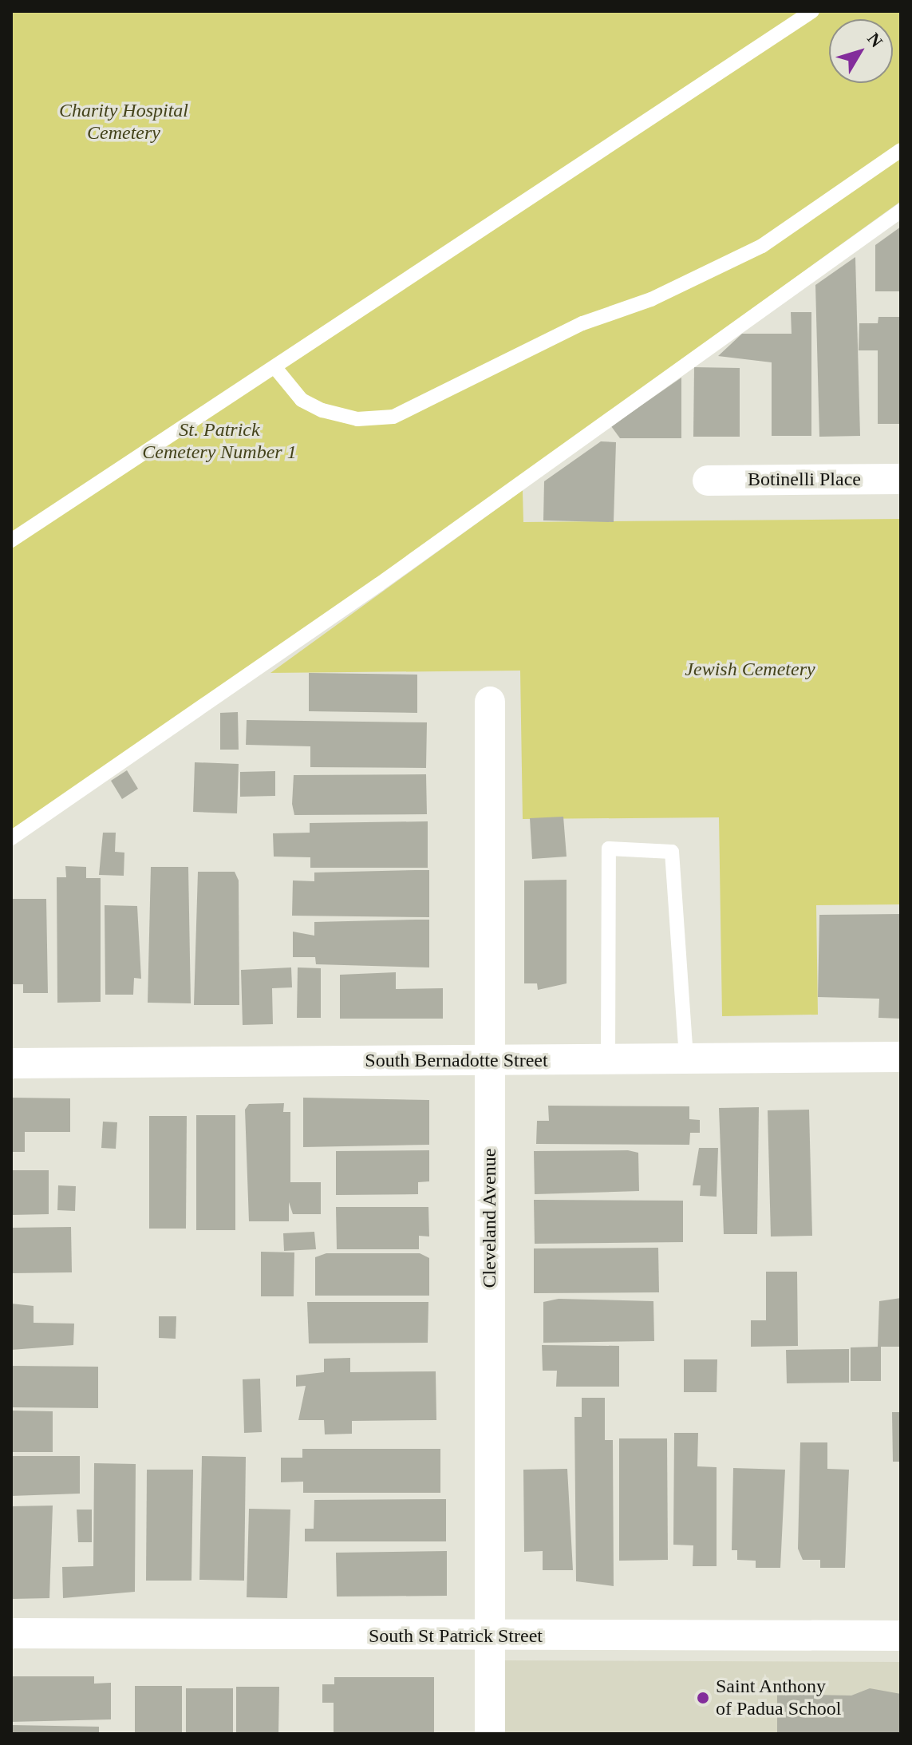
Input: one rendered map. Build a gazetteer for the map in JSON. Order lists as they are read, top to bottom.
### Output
{
  "streets": {
    "street": [
      "Botinelli Place",
      "South Bernadotte Street",
      "Cleveland Avenue",
      "South St Patrick Street"
    ]
  },
  "crossings": [
    ["South Bernadotte Street", "Cleveland Avenue"],
    ["Cleveland Avenue", "South St Patrick Street"]
  ],
  "parks": ["Charity Hospital Cemetery", "St. Patrick Cemetery Number 1", "Jewish Cemetery"],
  "places": ["Saint Anthony of Padua School"],
  "north": "top right"
}
